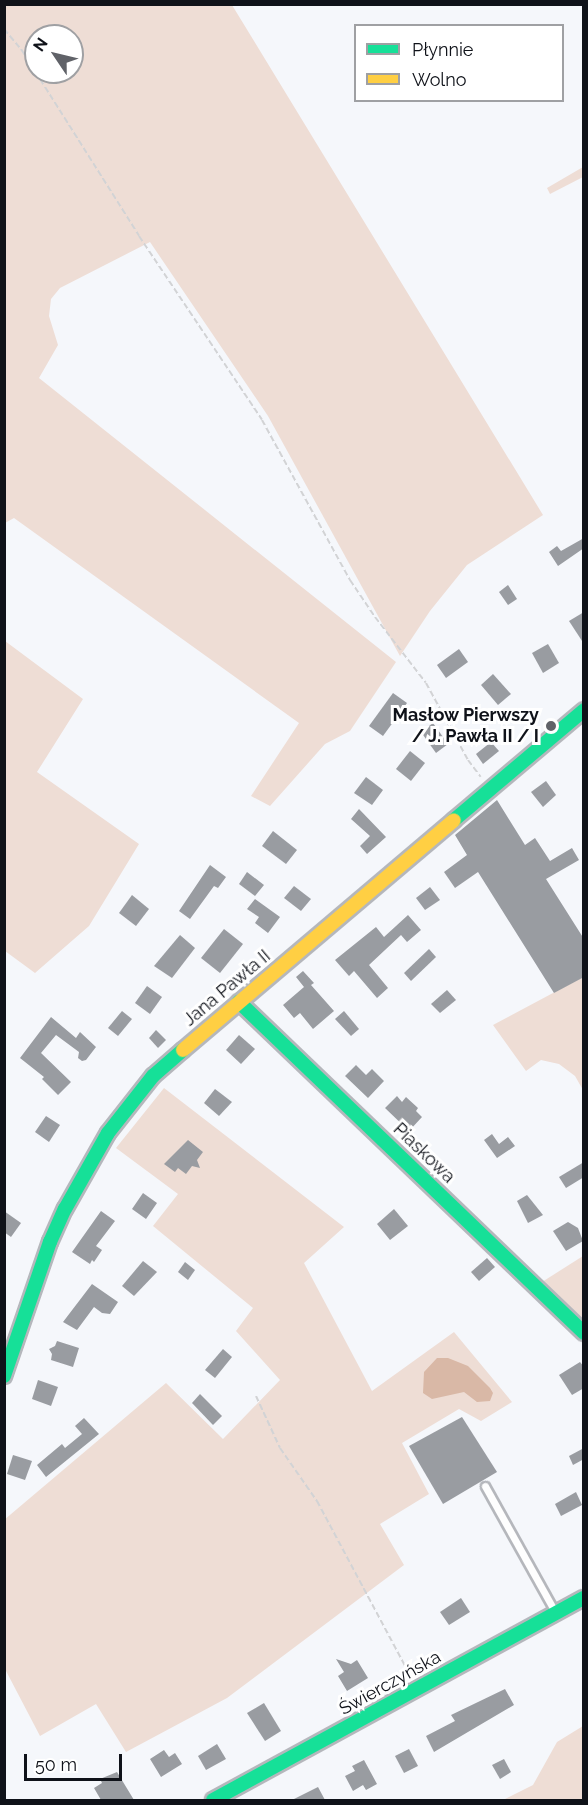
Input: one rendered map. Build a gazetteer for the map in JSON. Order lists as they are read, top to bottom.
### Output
{
  "streets": {
    "main road": ["Jana Pawła II", "Piaskowa", "Świerczyńska"]
  },
  "crossings": [
    ["Jana Pawła II", "Piaskowa"]
  ],
  "places": ["Masłow Pierwszy / J. Pawła II / I"],
  "legend": ["Płynnie", "Wolno"],
  "scale_bar": "50 m",
  "north": "top left"
}
